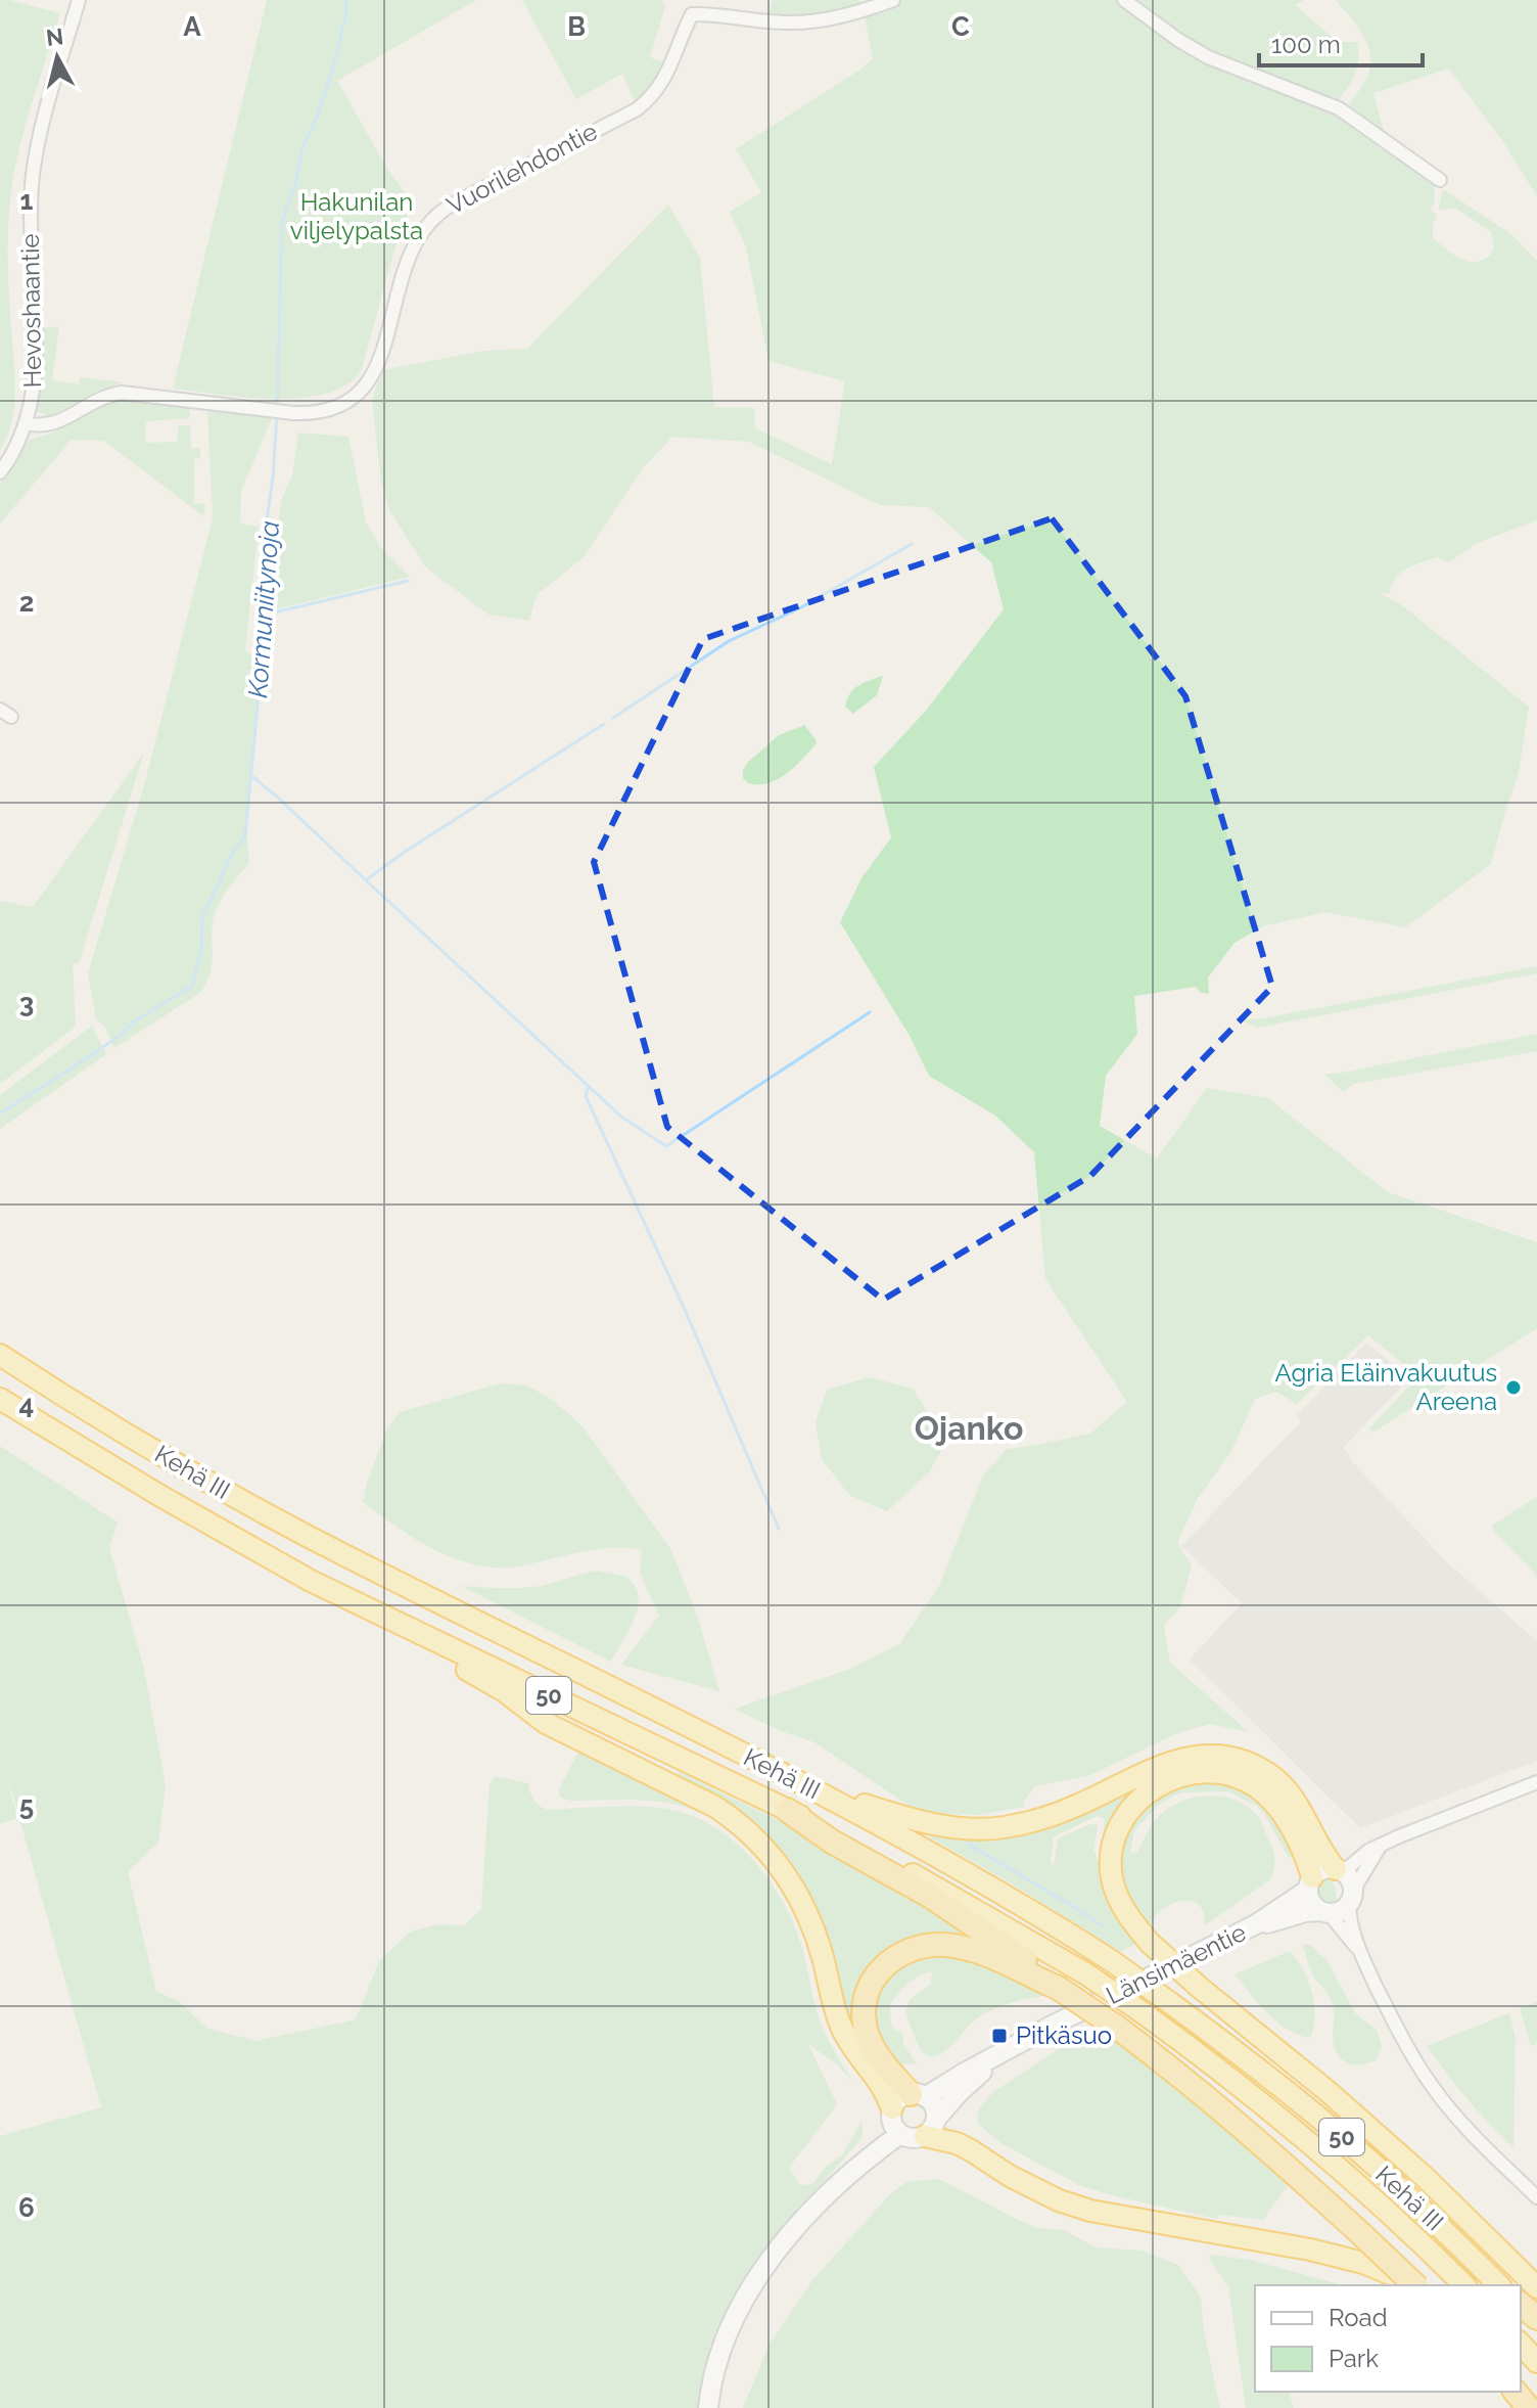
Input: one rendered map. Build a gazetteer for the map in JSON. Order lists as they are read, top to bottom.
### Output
{
  "streets": {
    "highway": ["Kehä III", "50"],
    "main road": ["Länsimäentie"],
    "street": ["Vuorilehdontie", "Hevoshaantie"]
  },
  "crossings": [
    ["Vuorilehdontie", "Hevoshaantie"]
  ],
  "districts": ["Ojanko"],
  "water": ["Kormuniitynoja"],
  "parks": ["Hakunilan viljelypalsta"],
  "places": {
    "other": ["Agria Eläinvakuutus Areena"],
    "transit": ["Pitkäsuo"]
  },
  "legend": ["Road", "Park"],
  "scale_bar": "100 m",
  "north": "top",
  "grid": {
    "columns": ["A", "B", "C"],
    "rows": [
      "1",
      "2",
      "3",
      "4",
      "5",
      "6"
    ]
  }
}
